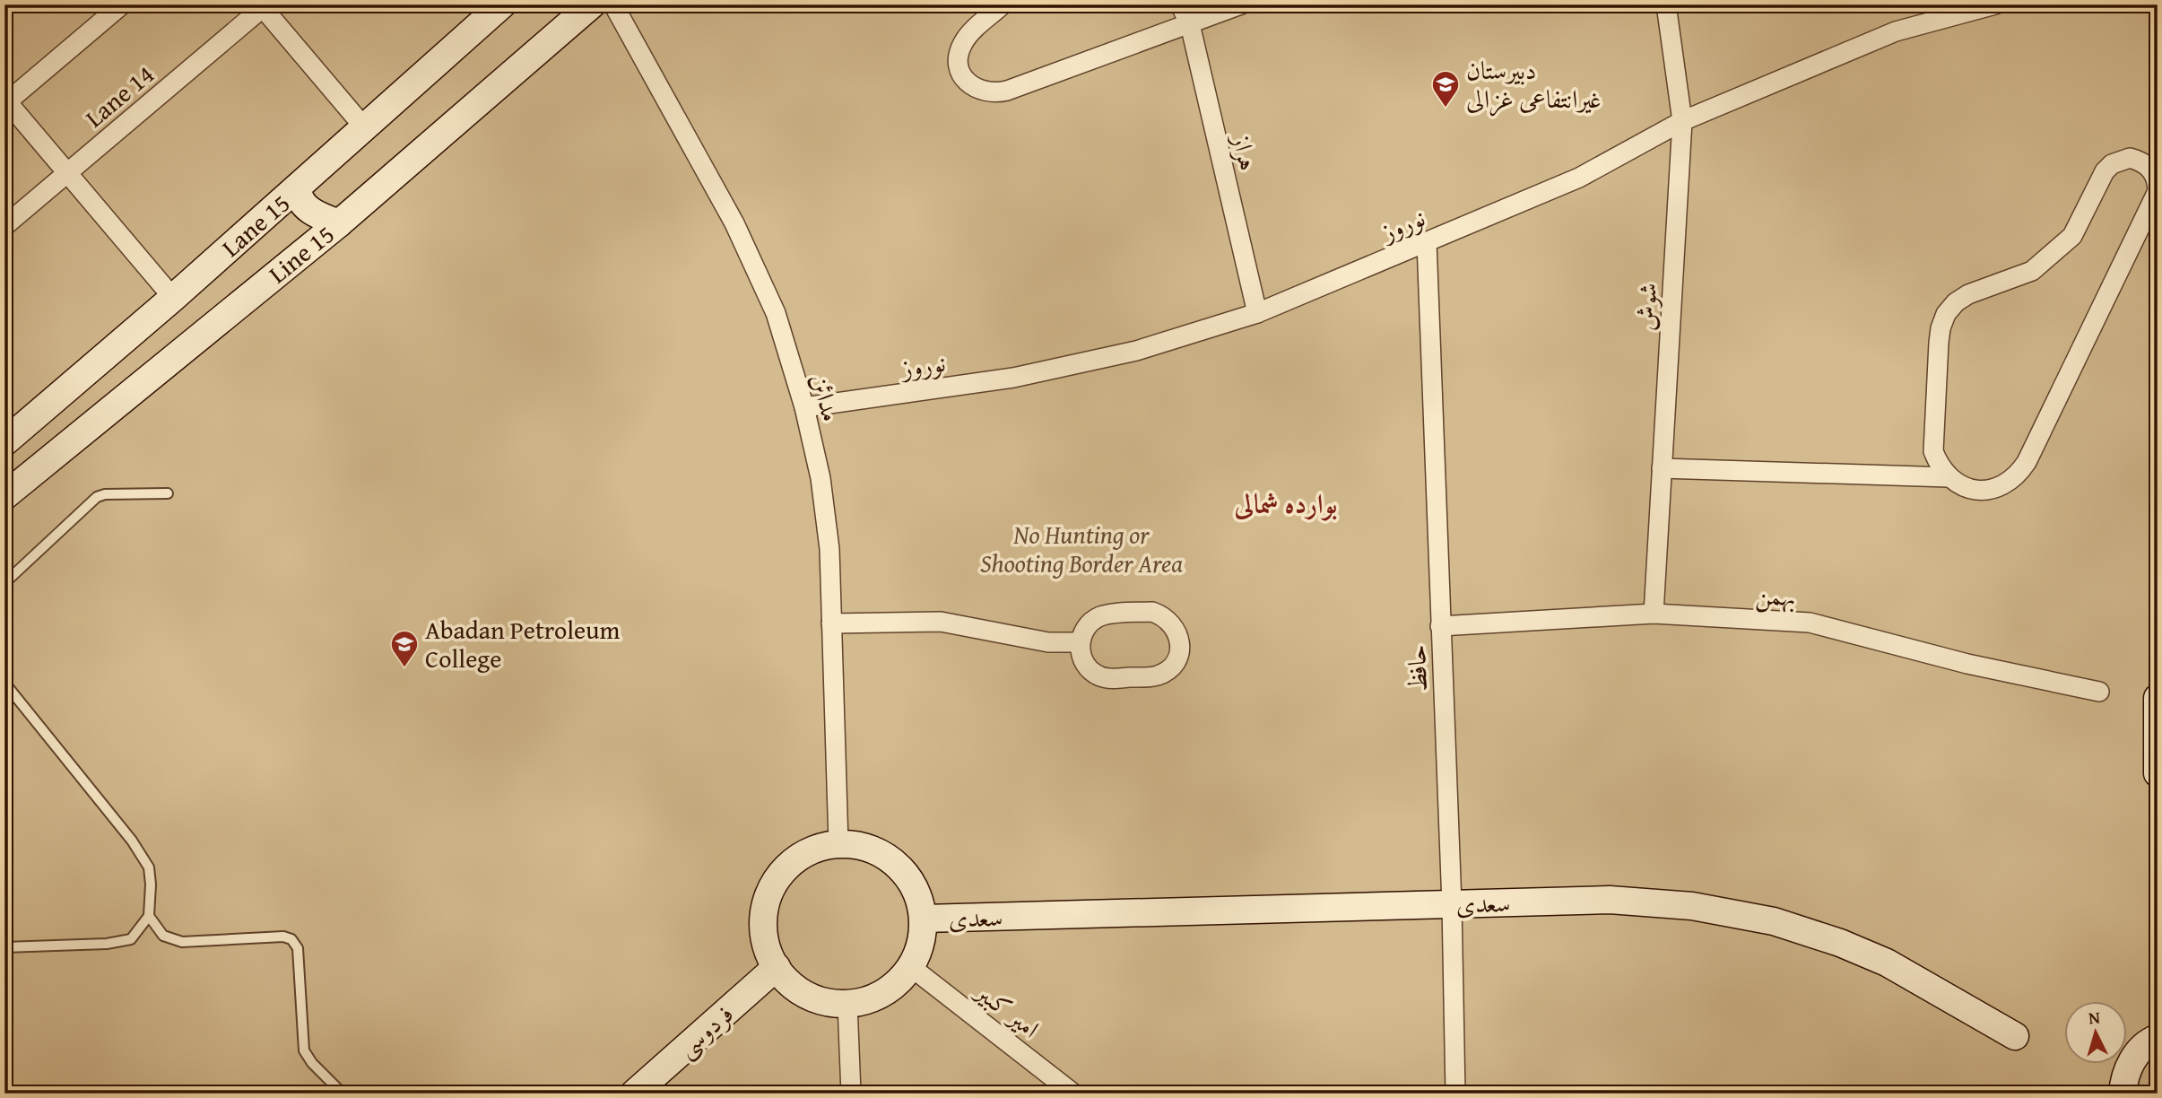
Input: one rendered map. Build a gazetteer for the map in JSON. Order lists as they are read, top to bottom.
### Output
{
  "streets": {
    "street": [
      "Lane 14",
      "هراز",
      "نوروز",
      "Lane 15",
      "Line 15",
      "شوش",
      "مدائن",
      "بهمن",
      "حافظ",
      "سعدی",
      "امیر کبیر",
      "فردوسی"
    ]
  },
  "crossings": [
    ["هراز", "نوروز"],
    ["نوروز", "شوش"],
    ["نوروز", "مدائن"],
    ["نوروز", "حافظ"],
    ["شوش", "بهمن"],
    ["مدائن", "سعدی"],
    ["مدائن", "امیر کبیر"],
    ["مدائن", "فردوسی"],
    ["بهمن", "حافظ"],
    ["حافظ", "سعدی"],
    ["سعدی", "امیر کبیر"],
    ["سعدی", "فردوسی"],
    ["امیر کبیر", "فردوسی"]
  ],
  "districts": ["بوارده شمالی"],
  "parks": ["No Hunting or Shooting Border Area"],
  "places": {
    "school or university": ["دبیرستان غیرانتفاعی غزالی", "Abadan Petroleum College"]
  },
  "north": "top"
}
